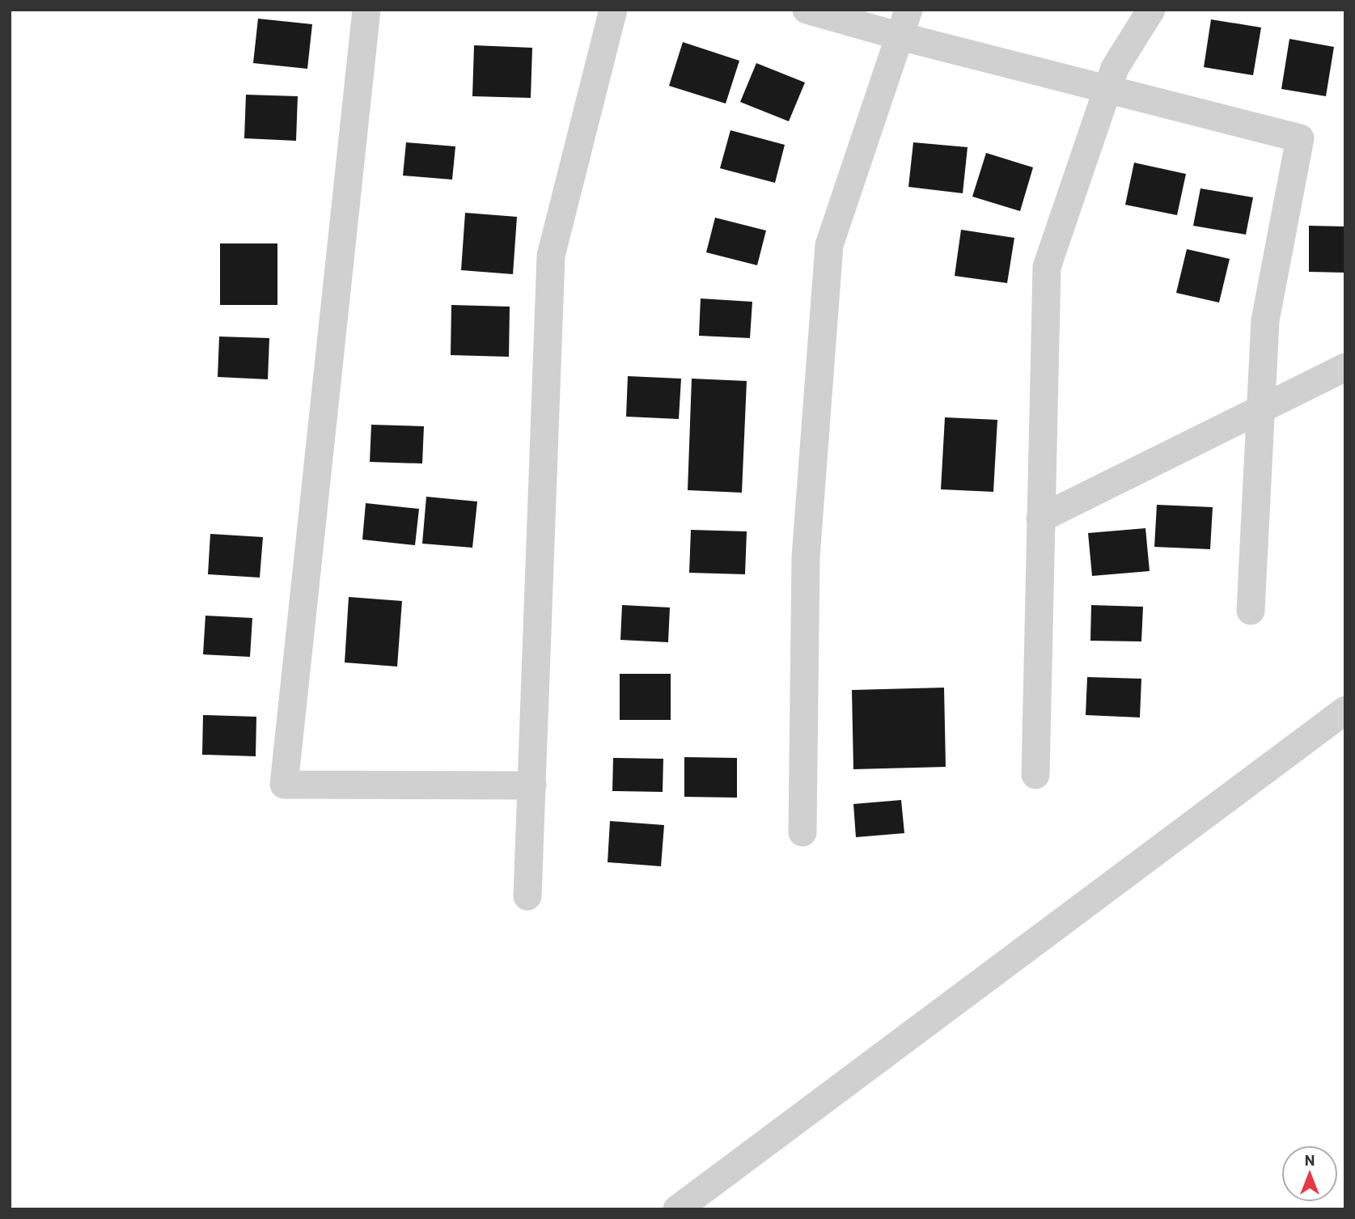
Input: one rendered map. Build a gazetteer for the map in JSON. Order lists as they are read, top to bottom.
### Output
{
  "north": "top"
}
